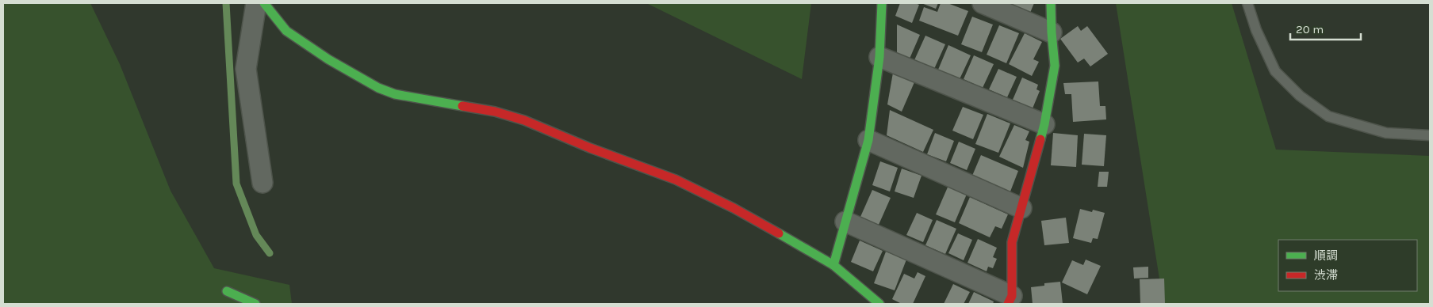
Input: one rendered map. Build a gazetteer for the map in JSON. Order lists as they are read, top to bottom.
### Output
{
  "legend": ["順調", "渋滞"],
  "scale_bar": "20 m"
}
